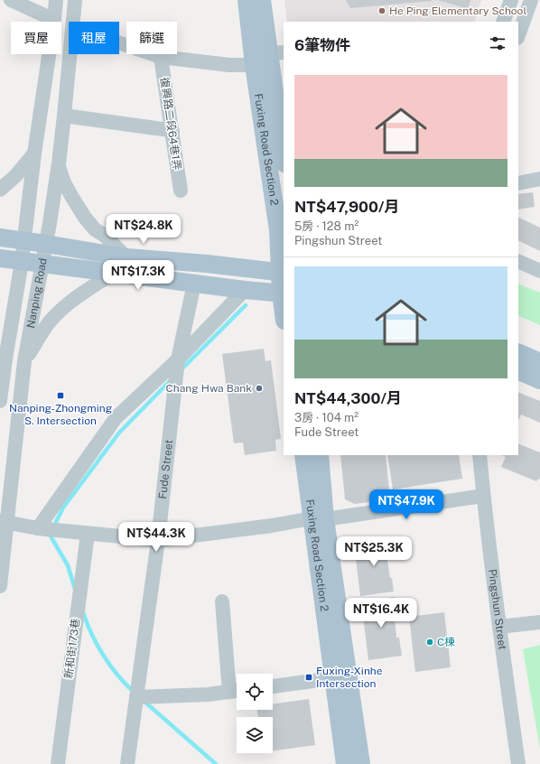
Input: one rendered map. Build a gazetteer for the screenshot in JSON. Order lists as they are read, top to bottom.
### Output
{
  "streets": {
    "main road": ["Fuxing Road Section 2"],
    "street": [
      "復興路二段64巷1弄",
      "Nanping Road",
      "Fude Street",
      "Pingshun Street",
      "新和街173巷"
    ]
  },
  "places": {
    "other": ["He Ping Elementary School", "Chang Hwa Bank", "C棟"],
    "transit": ["Nanping-Zhongming S. Intersection", "Fuxing-Xinhe Intersection"]
  },
  "page": {
    "chip": ["買屋", "租屋", "篩選"],
    "heading": "6筆物件",
    "list": [
      {
        "name": "NT$47,900/月",
        "note": "5房 · 128 m² · Pingshun Street"
      },
      {
        "name": "NT$44,300/月",
        "note": "3房 · 104 m² · Fude Street"
      }
    ],
    "price": [
      "NT$24.8K",
      "NT$17.3K",
      "NT$47.9K",
      "NT$44.3K",
      "NT$25.3K",
      "NT$16.4K"
    ]
  }
}
